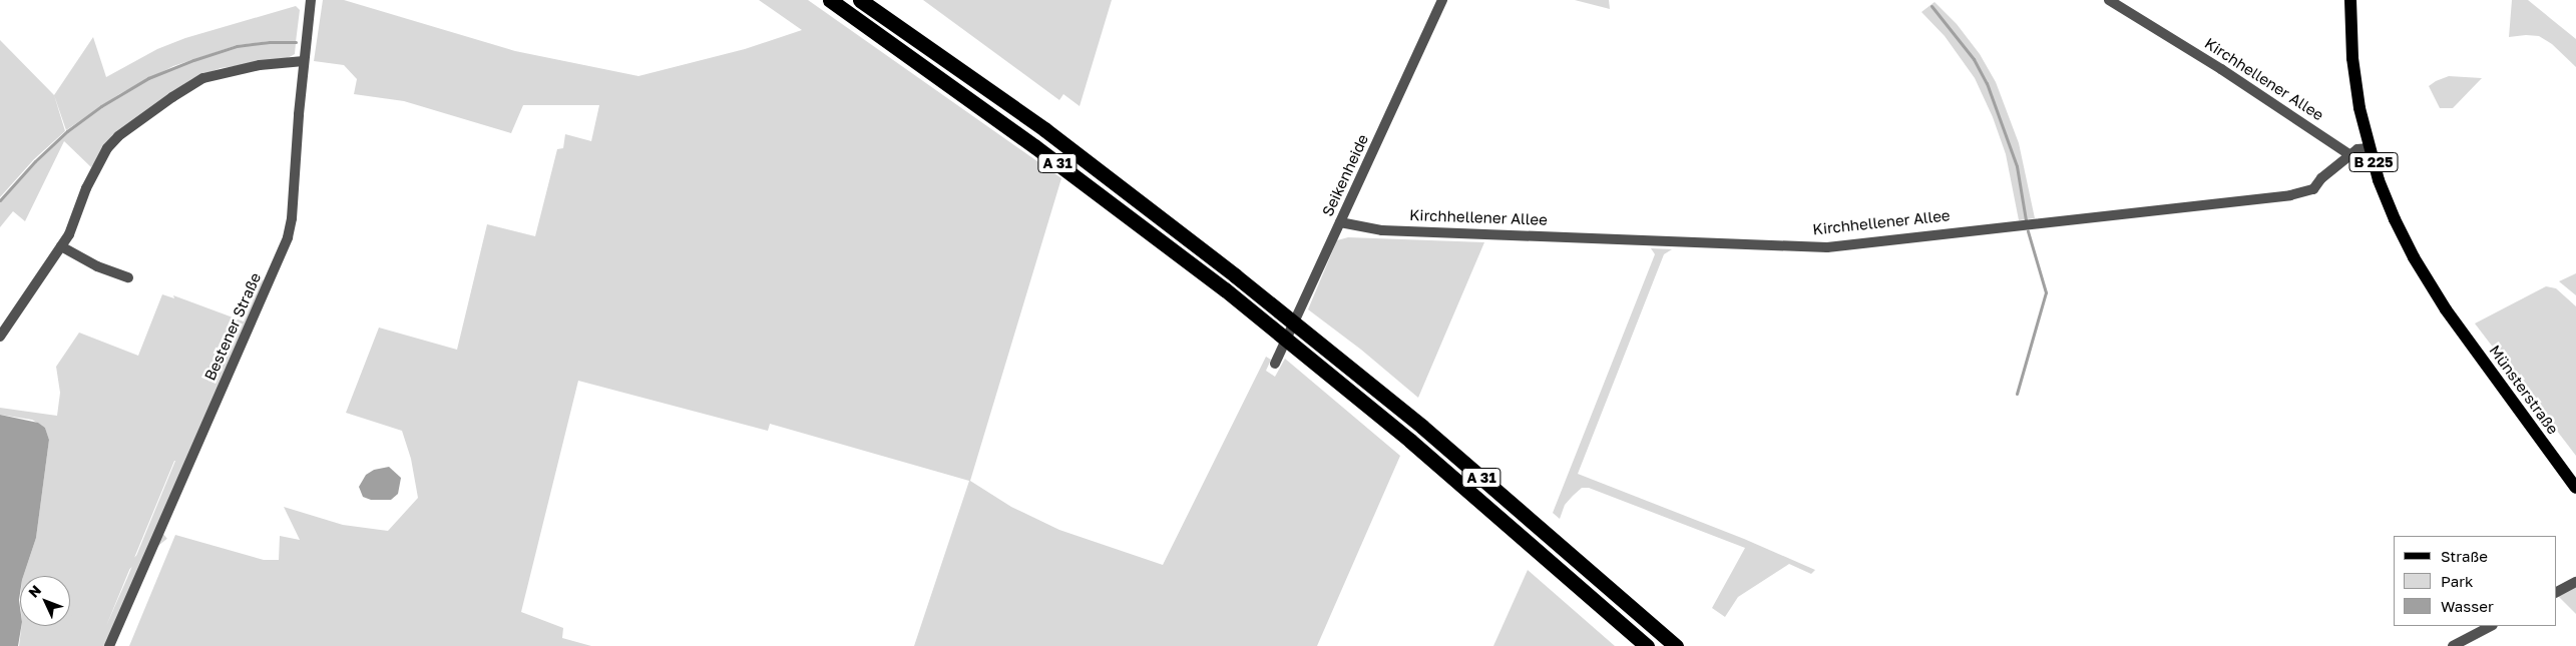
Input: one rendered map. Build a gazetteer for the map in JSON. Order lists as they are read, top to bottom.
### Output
{
  "streets": {
    "highway": ["A 31"],
    "main road": ["B 225", "Münsterstraße"],
    "street": ["Kirchhellener Allee", "Seikenheide", "Bestener Straße"]
  },
  "crossings": [
    ["Kirchhellener Allee", "B 225"],
    ["Kirchhellener Allee", "Seikenheide"],
    ["Kirchhellener Allee", "Münsterstraße"],
    ["B 225", "Münsterstraße"]
  ],
  "legend": ["Straße", "Park", "Wasser"],
  "north": "top left"
}
